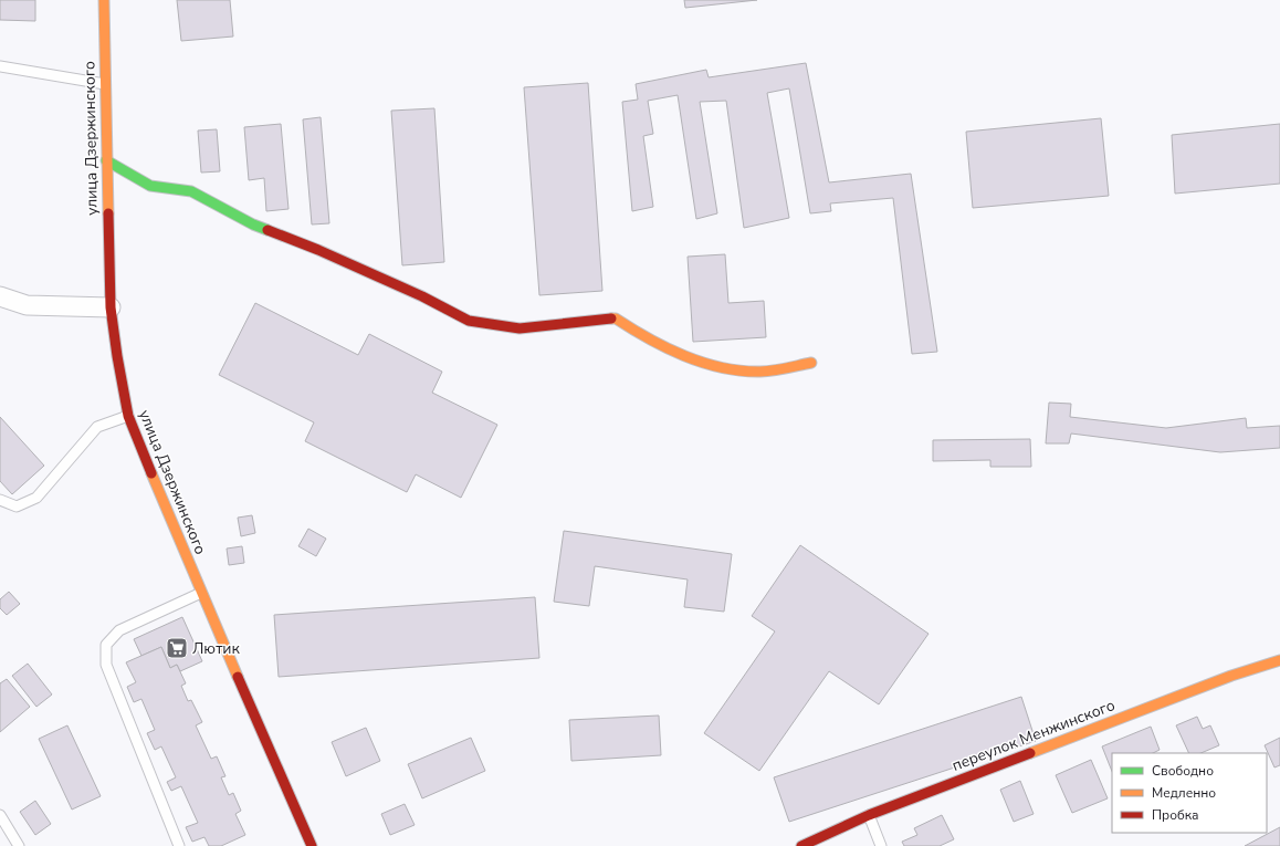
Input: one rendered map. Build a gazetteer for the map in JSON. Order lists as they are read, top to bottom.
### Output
{
  "streets": {
    "street": ["улица Дзержинского", "переулок Менжинского"]
  },
  "places": {
    "supermarket": ["Лютик"]
  },
  "legend": ["Свободно", "Медленно", "Пробка"]
}
